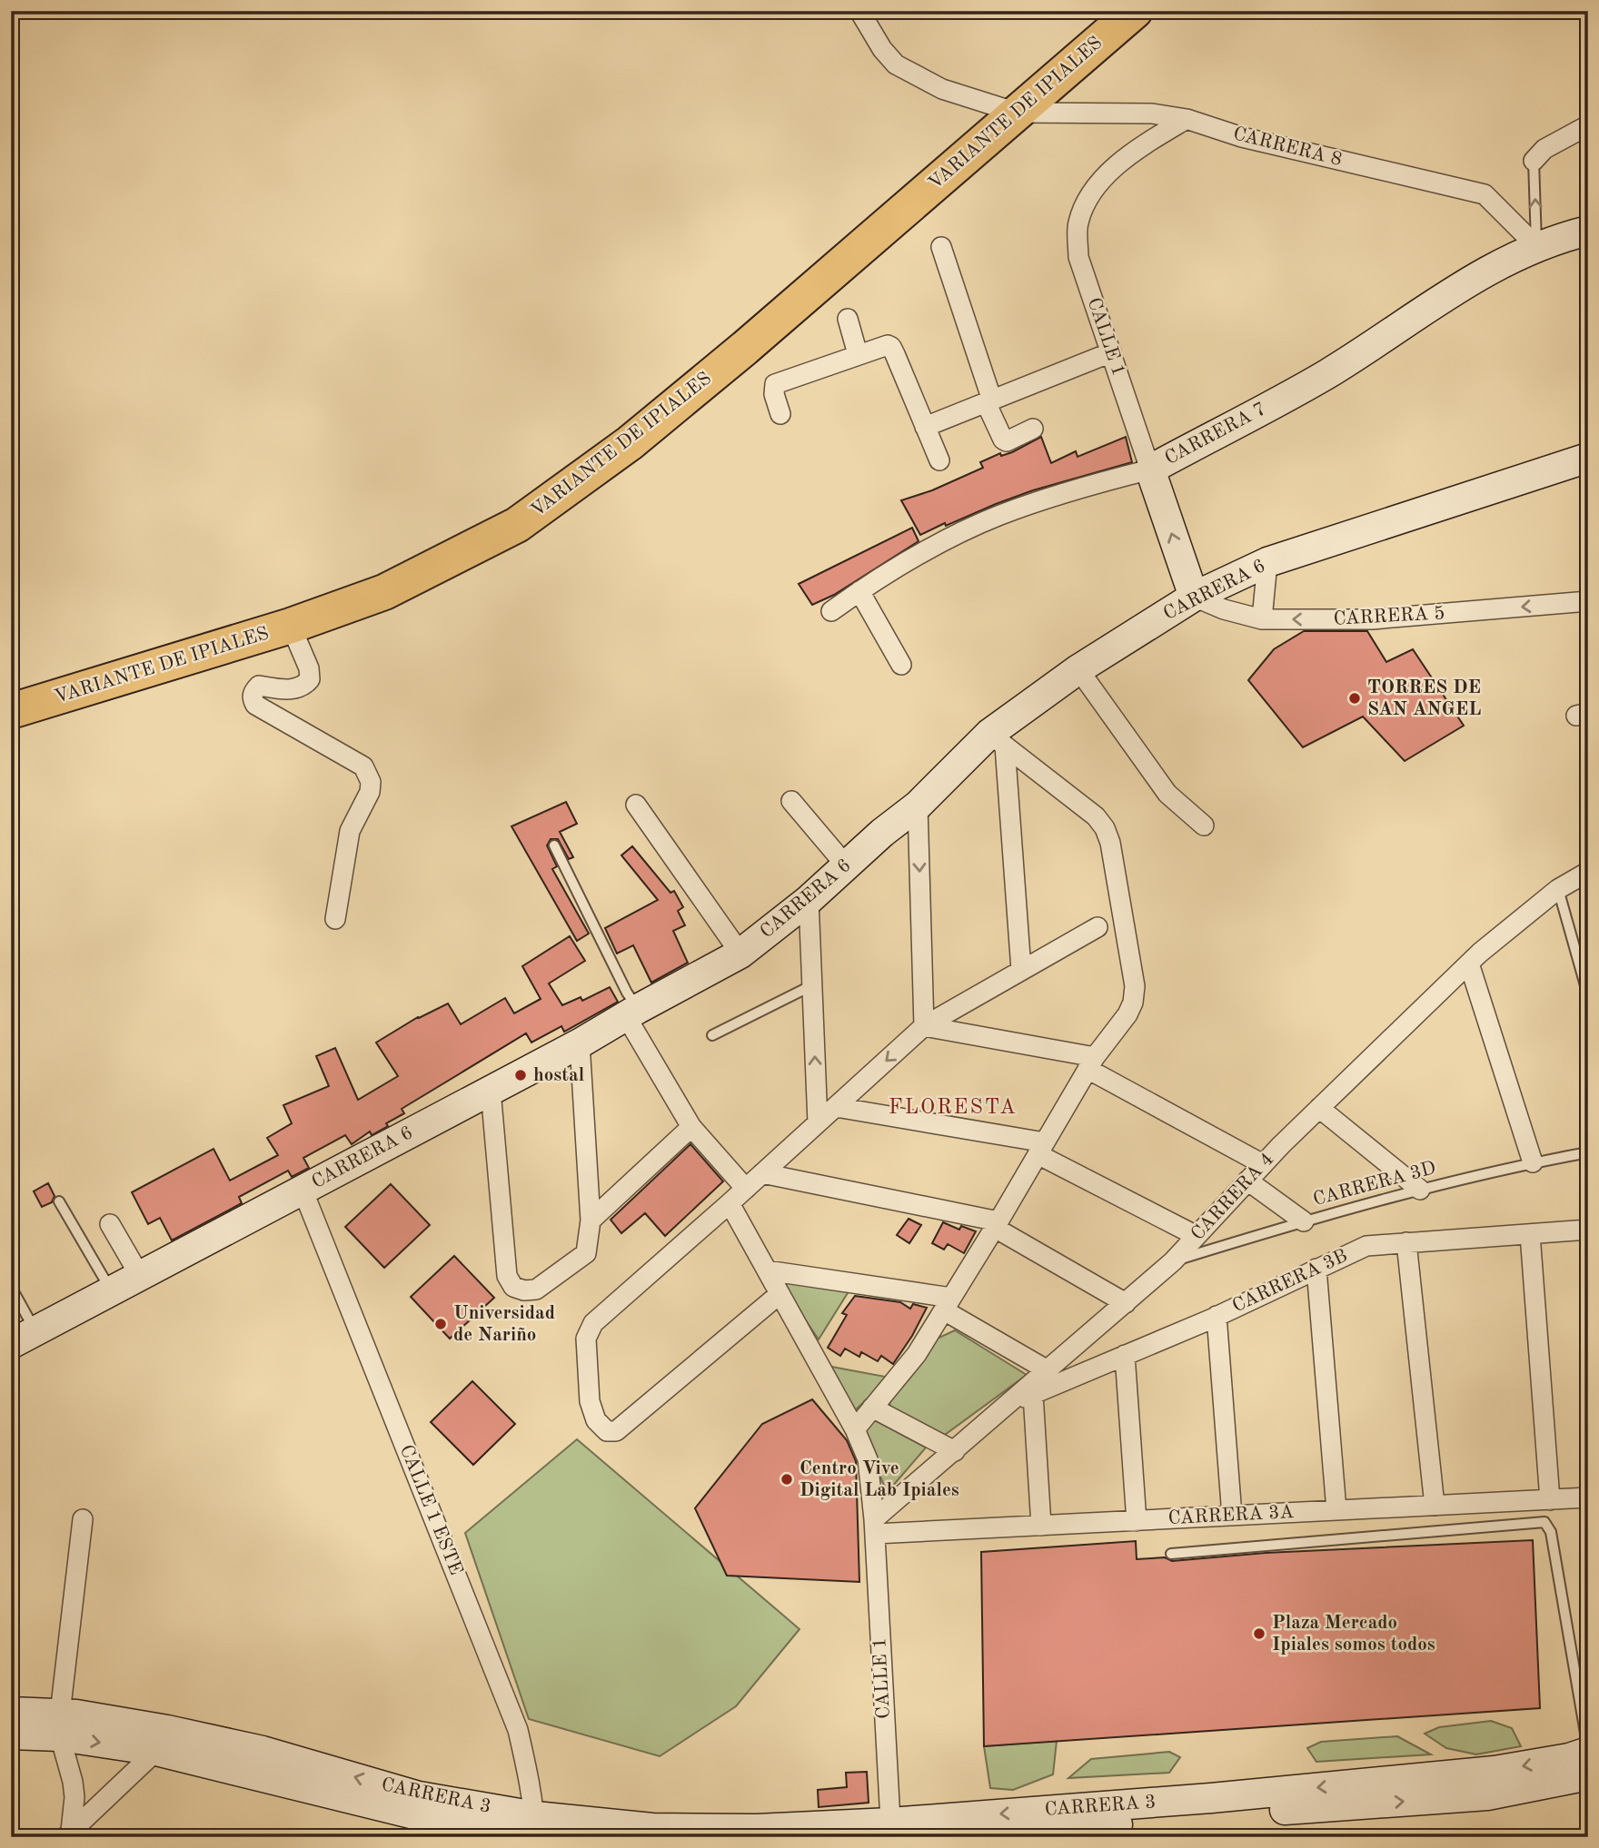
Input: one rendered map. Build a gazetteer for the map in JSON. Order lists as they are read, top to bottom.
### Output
{
  "streets": {
    "highway": ["VARIANTE DE IPIALES"],
    "street": [
      "CARRERA 8",
      "CALLE 1",
      "CARRERA 7",
      "CARRERA 6",
      "CARRERA 5",
      "CARRERA 4",
      "CARRERA 3B",
      "CALLE 1 ESTE",
      "CARRERA 3A",
      "CARRERA 3"
    ],
    "lane": ["CARRERA 3D"]
  },
  "crossings": [
    ["VARIANTE DE IPIALES", "CARRERA 8"],
    ["CARRERA 8", "CALLE 1"],
    ["CARRERA 8", "CARRERA 7"],
    ["CALLE 1", "CARRERA 7"],
    ["CALLE 1", "CARRERA 6"],
    ["CALLE 1", "CARRERA 5"],
    ["CALLE 1", "CARRERA 4"],
    ["CALLE 1", "CARRERA 3A"],
    ["CALLE 1", "CARRERA 3"],
    ["CARRERA 6", "CARRERA 5"],
    ["CARRERA 6", "CALLE 1 ESTE"],
    ["CARRERA 3D", "CARRERA 4"],
    ["CARRERA 4", "CARRERA 3B"],
    ["CARRERA 4", "CARRERA 3A"],
    ["CALLE 1 ESTE", "CARRERA 3"]
  ],
  "one_way": ["CARRERA 5"],
  "districts": ["FLORESTA"],
  "places": [
    "TORRES DE SAN ANGEL",
    "hostal",
    "Universidad de Nariño",
    "Centro Vive Digital Lab Ipiales",
    "Plaza Mercado Ipiales somos todos"
  ]
}
